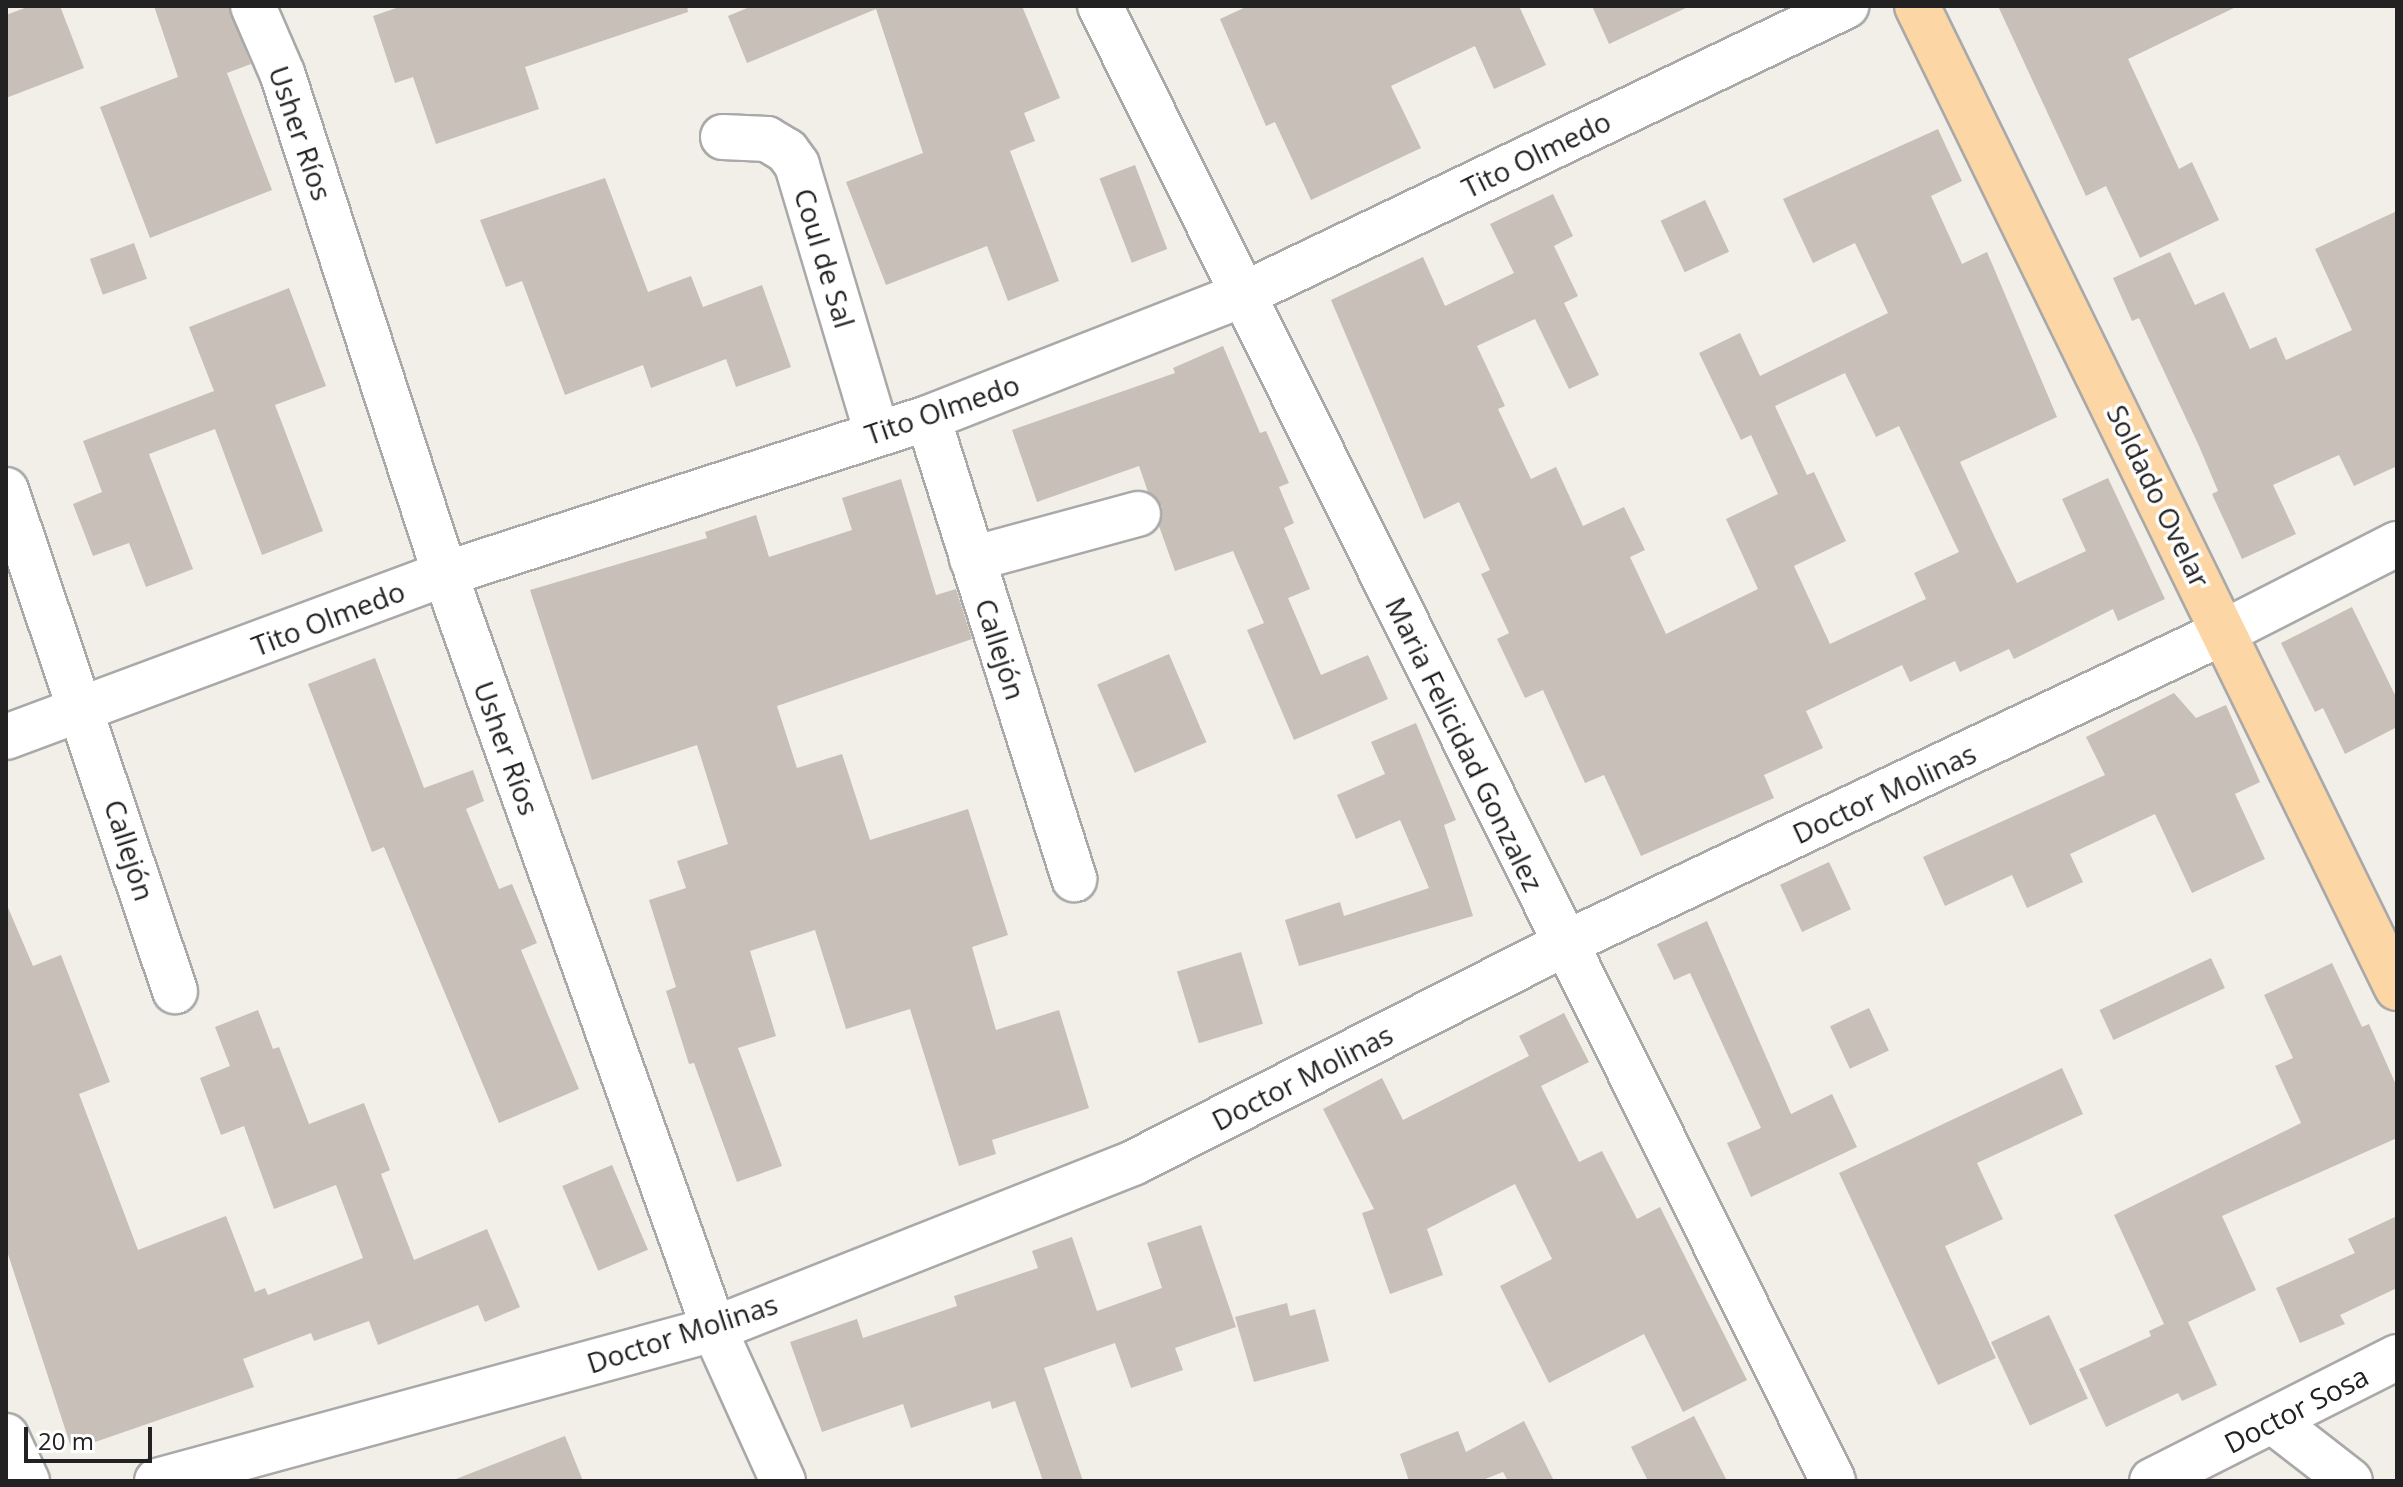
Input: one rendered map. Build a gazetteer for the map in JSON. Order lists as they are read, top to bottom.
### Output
{
  "streets": {
    "main road": ["Soldado Ovelar"],
    "street": [
      "Usher Ríos",
      "Tito Olmedo",
      "Coul de Sal",
      "Callejón",
      "Maria Felicidad Gonzalez",
      "Doctor Molinas",
      "Doctor Sosa"
    ]
  },
  "crossings": [
    ["Usher Ríos", "Tito Olmedo"],
    ["Usher Ríos", "Doctor Molinas"],
    ["Tito Olmedo", "Coul de Sal"],
    ["Tito Olmedo", "Callejón"],
    ["Tito Olmedo", "Maria Felicidad Gonzalez"],
    ["Soldado Ovelar", "Doctor Molinas"],
    ["Maria Felicidad Gonzalez", "Doctor Molinas"]
  ],
  "scale_bar": "20 m"
}
